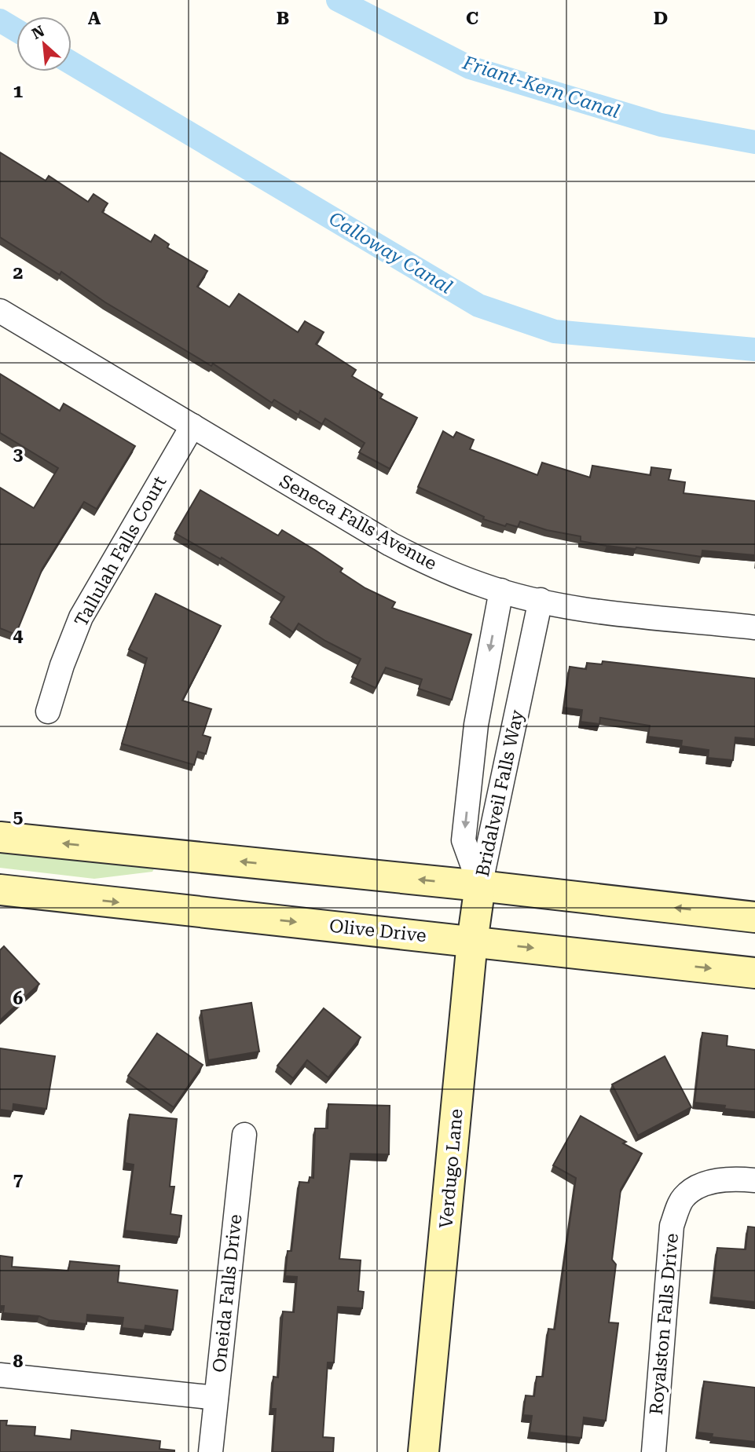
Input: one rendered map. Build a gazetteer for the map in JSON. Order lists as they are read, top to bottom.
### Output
{
  "streets": {
    "main road": ["Olive Drive", "Verdugo Lane"],
    "street": [
      "Seneca Falls Avenue",
      "Tallulah Falls Court",
      "Bridalveil Falls Way",
      "Oneida Falls Drive",
      "Royalston Falls Drive"
    ]
  },
  "crossings": [
    ["Seneca Falls Avenue", "Tallulah Falls Court"],
    ["Seneca Falls Avenue", "Bridalveil Falls Way"],
    ["Bridalveil Falls Way", "Verdugo Lane"],
    ["Olive Drive", "Verdugo Lane"]
  ],
  "water": ["Friant-Kern Canal", "Calloway Canal"],
  "north": "top left",
  "grid": {
    "columns": [
      "A",
      "B",
      "C",
      "D"
    ],
    "rows": [
      "1",
      "2",
      "3",
      "4",
      "5",
      "6",
      "7",
      "8"
    ]
  }
}
